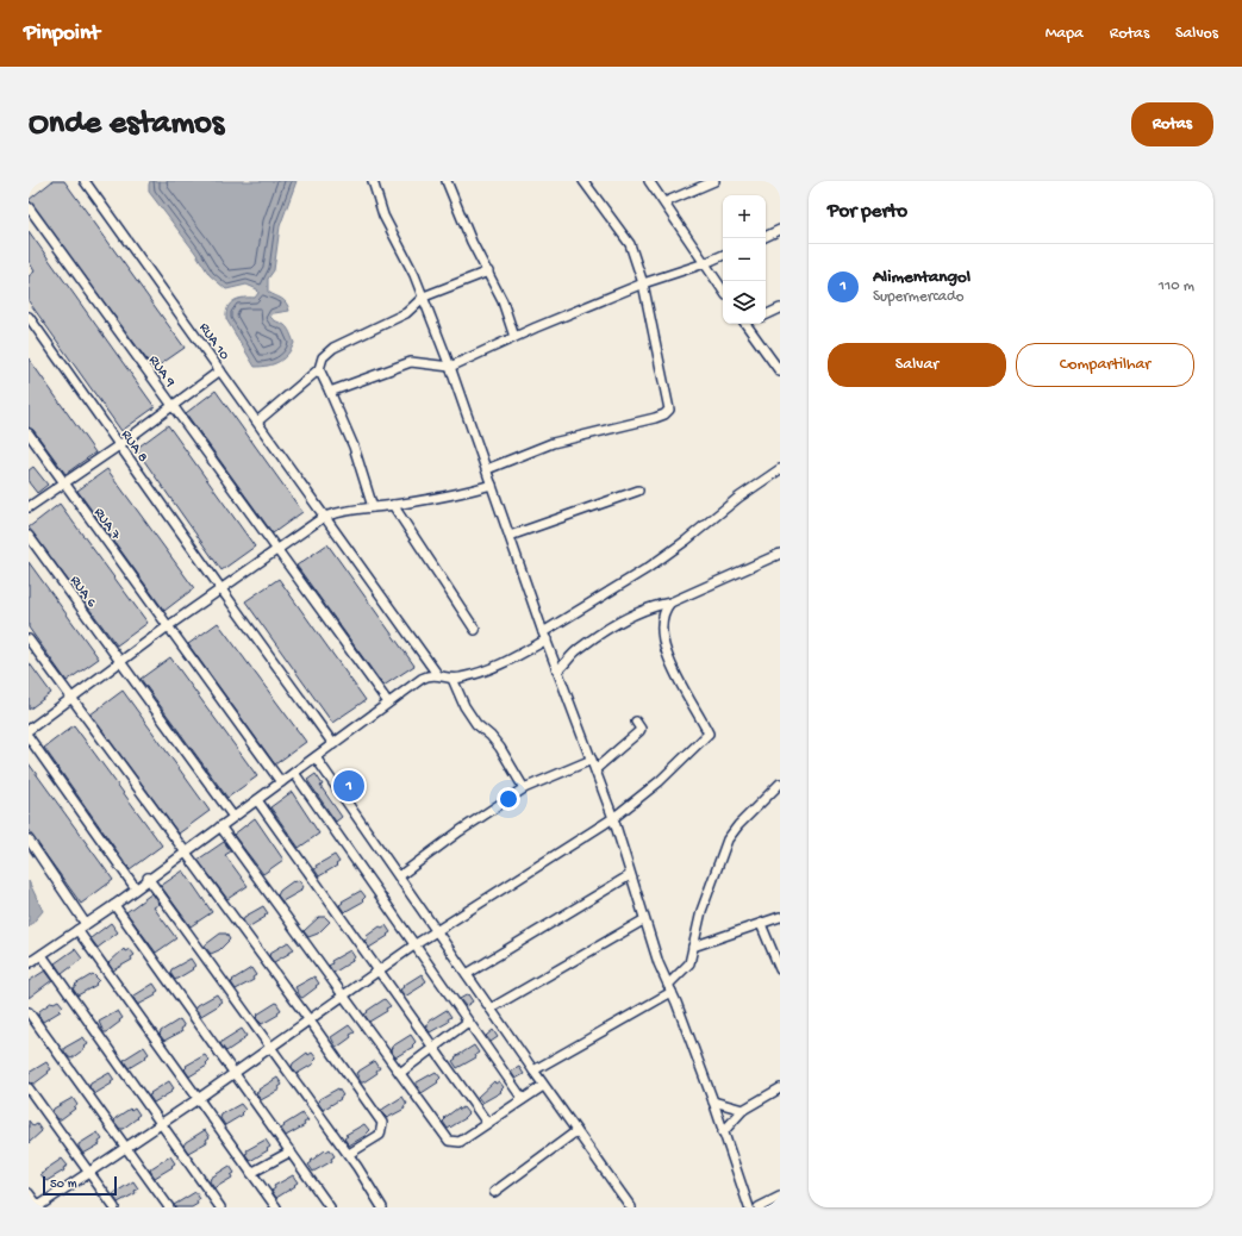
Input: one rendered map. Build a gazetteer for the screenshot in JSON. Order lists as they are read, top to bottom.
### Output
{
  "streets": {
    "street": [
      "RUA 10",
      "RUA 9",
      "RUA 8",
      "RUA 7",
      "RUA 6"
    ]
  },
  "scale_bar": "50 m",
  "page": {
    "header": "Pinpoint",
    "nav": ["Mapa", "Rotas", "Salvos"],
    "buttons": [
      "Rotas",
      ["Salvar", "Compartilhar"]
    ],
    "title": "Onde estamos",
    "heading": "Por perto",
    "map_buttons": ["+", "−"],
    "list": [
      {
        "mark": "1",
        "name": "Alimentangol",
        "note": "Supermercado",
        "value": "110 m"
      }
    ],
    "pins": "1",
    "scale": "50 m"
  }
}
